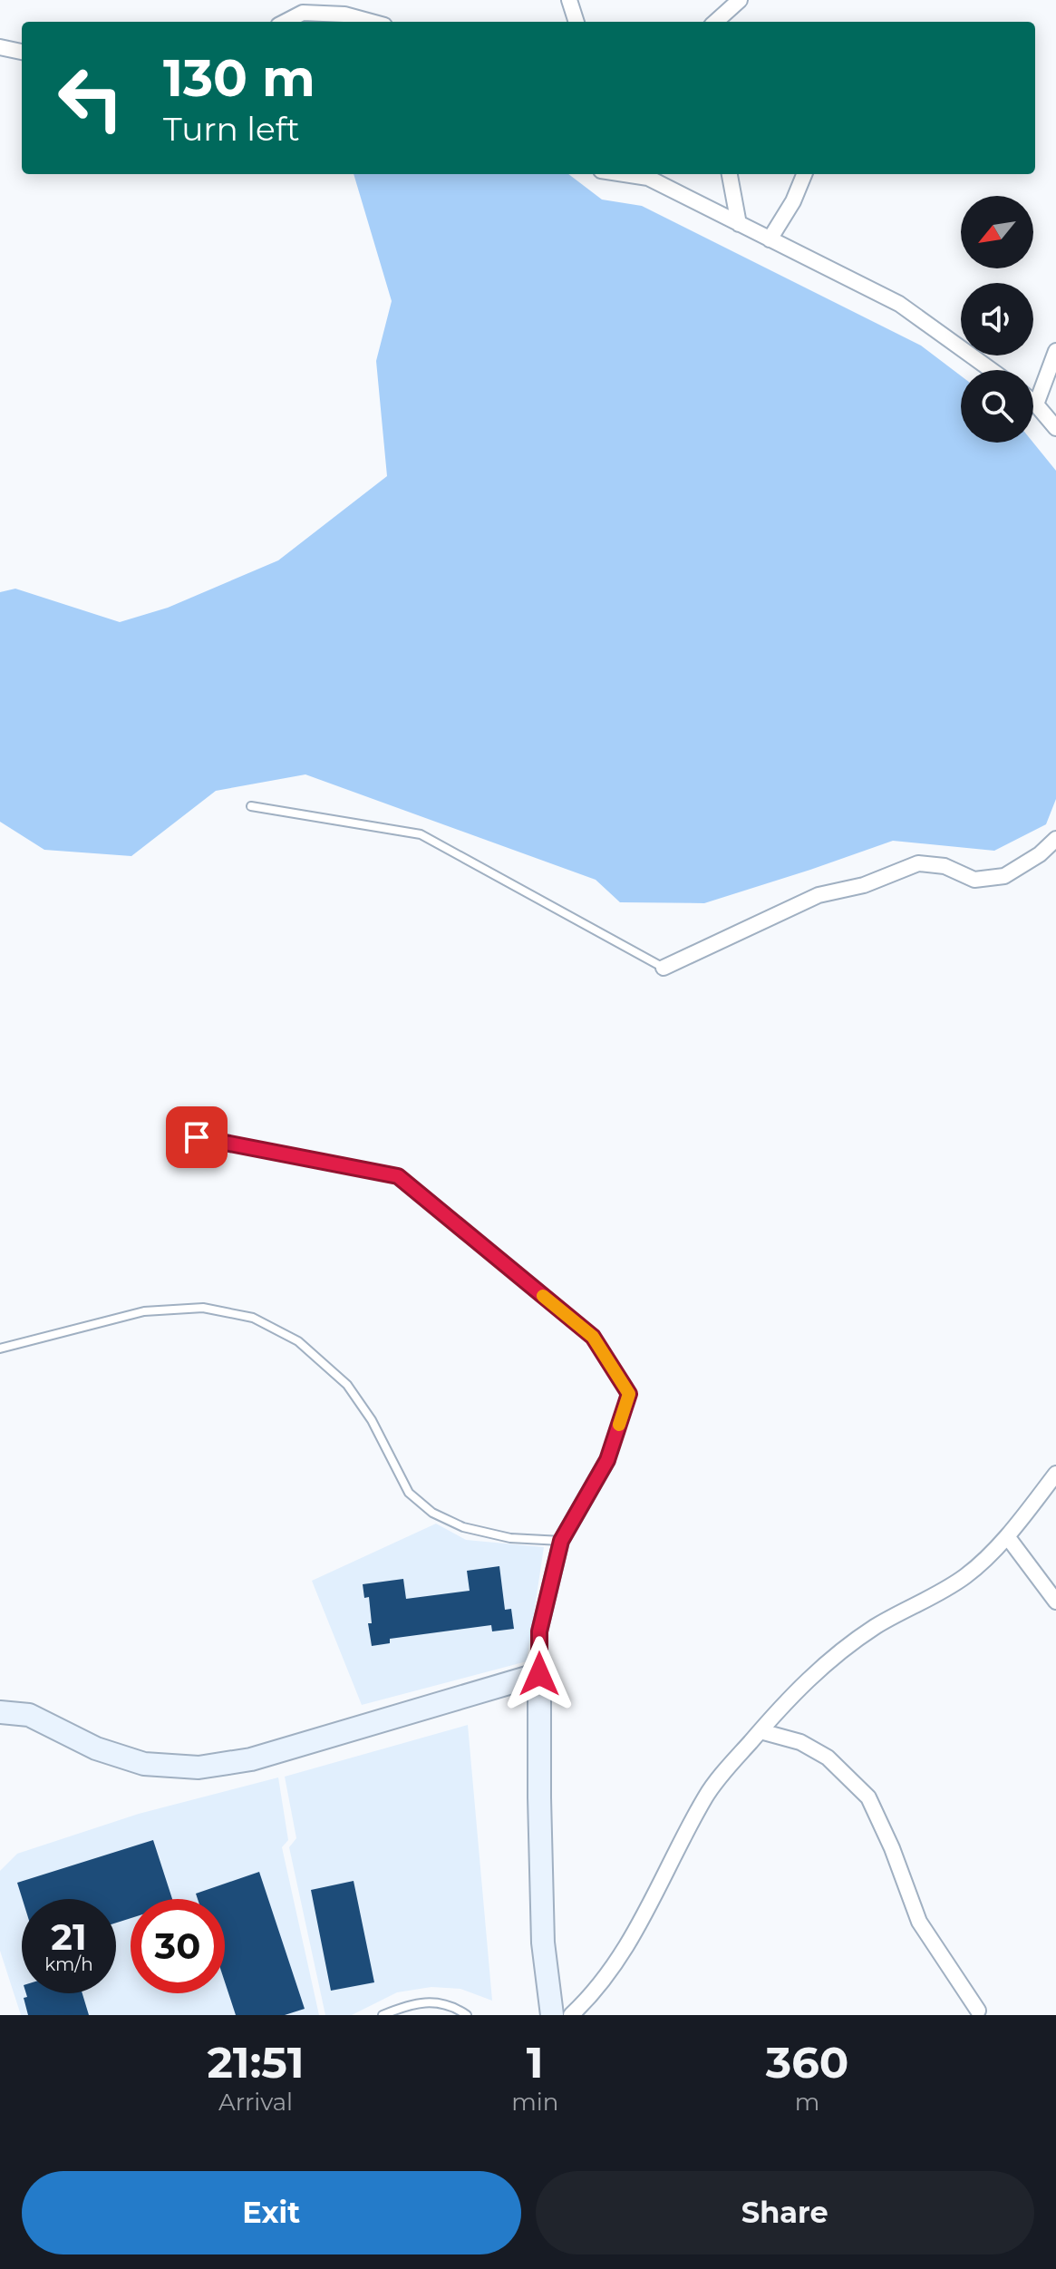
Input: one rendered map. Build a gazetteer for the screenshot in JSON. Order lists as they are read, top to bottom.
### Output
{
  "north": "bottom left",
  "page": {
    "turn": ["130 m", "Turn left"],
    "speed": "21 km/h",
    "limit": "30",
    "eta": [
      "21:51",
      "Arrival",
      "1",
      "min",
      "360",
      "m"
    ],
    "buttons": ["Exit", "Share"]
  }
}
